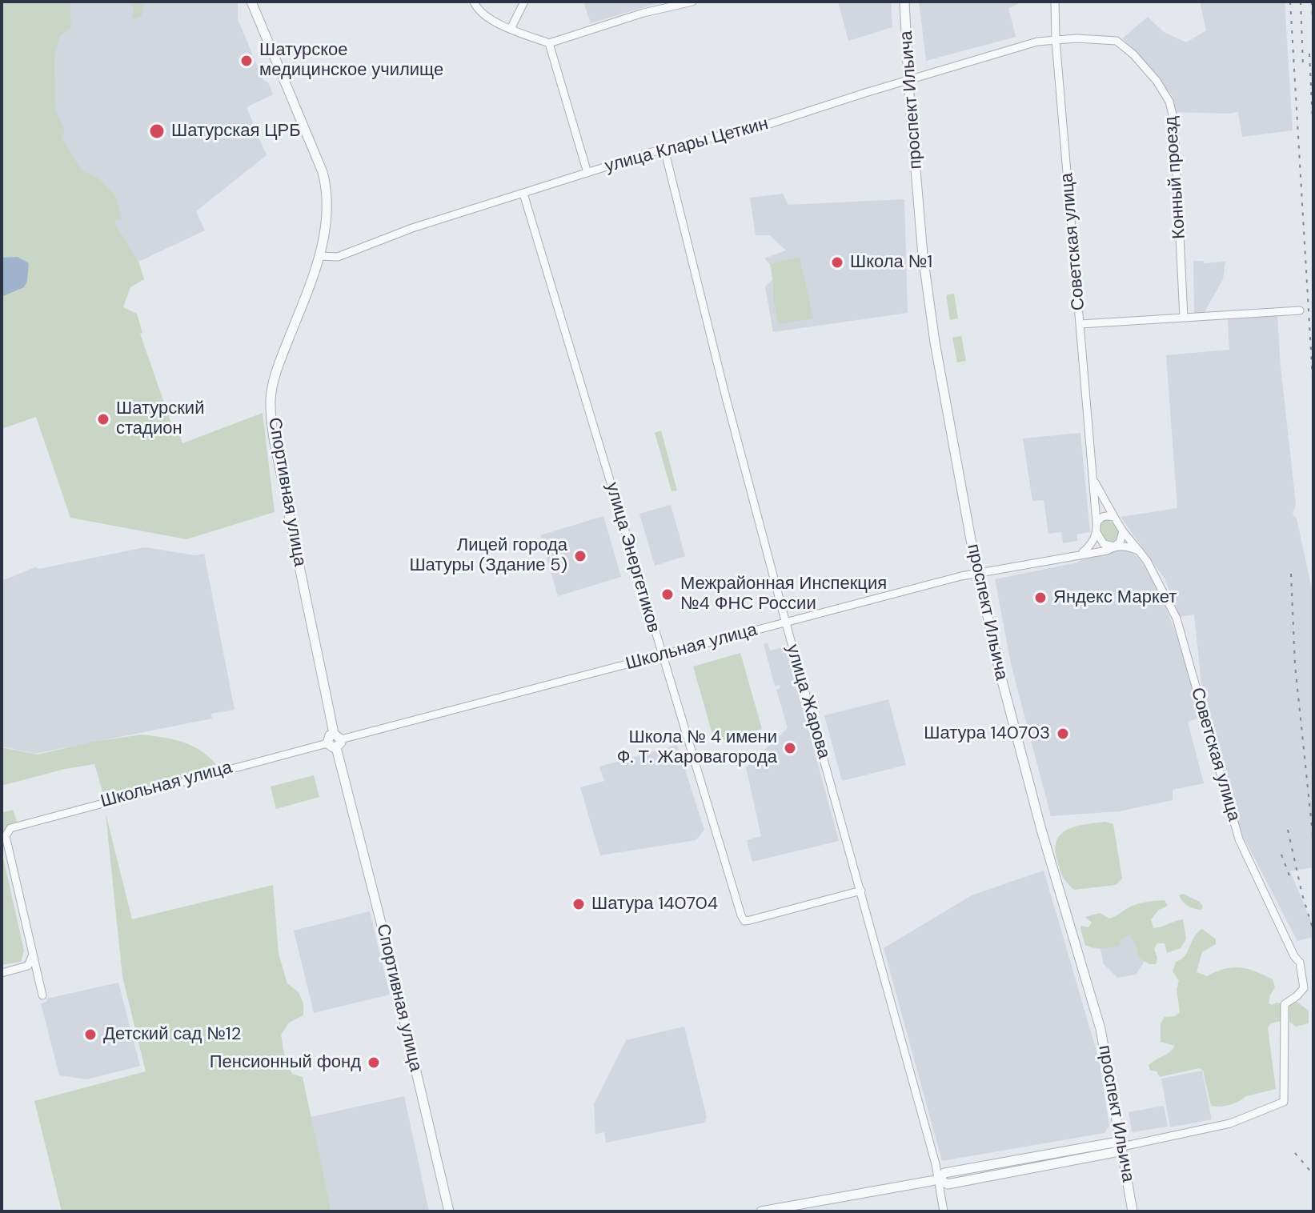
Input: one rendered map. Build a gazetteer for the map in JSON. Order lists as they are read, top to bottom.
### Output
{
  "streets": {
    "street": [
      "проспект Ильича",
      "улица Клары Цеткин",
      "Конный проезд",
      "Советская улица",
      "Спортивная улица",
      "улица Энергетиков",
      "Школьная улица",
      "улица Жарова"
    ]
  },
  "crossings": [
    ["проспект Ильича", "улица Клары Цеткин"],
    ["проспект Ильича", "Советская улица"],
    ["проспект Ильича", "Школьная улица"],
    ["улица Клары Цеткин", "Конный проезд"],
    ["улица Клары Цеткин", "Советская улица"],
    ["улица Клары Цеткин", "Спортивная улица"],
    ["улица Клары Цеткин", "улица Энергетиков"],
    ["улица Клары Цеткин", "улица Жарова"],
    ["Конный проезд", "Советская улица"],
    ["Советская улица", "Школьная улица"],
    ["Спортивная улица", "Школьная улица"],
    ["улица Энергетиков", "Школьная улица"],
    ["улица Энергетиков", "улица Жарова"],
    ["Школьная улица", "улица Жарова"]
  ],
  "places": [
    "Шатурское медицинское училище",
    "Шатурская ЦРБ",
    "Школа №1",
    "Шатурский стадион",
    "Лицей города Шатуры (Здание 5)",
    "Межрайонная Инспекция №4 ФНС России",
    "Яндекс Маркет",
    "Шатура 140703",
    "Школа № 4 имени Ф. Т. Жаровагорода",
    "Шатура 140704",
    "Детский сад №12",
    "Пенсионный фонд"
  ]
}
